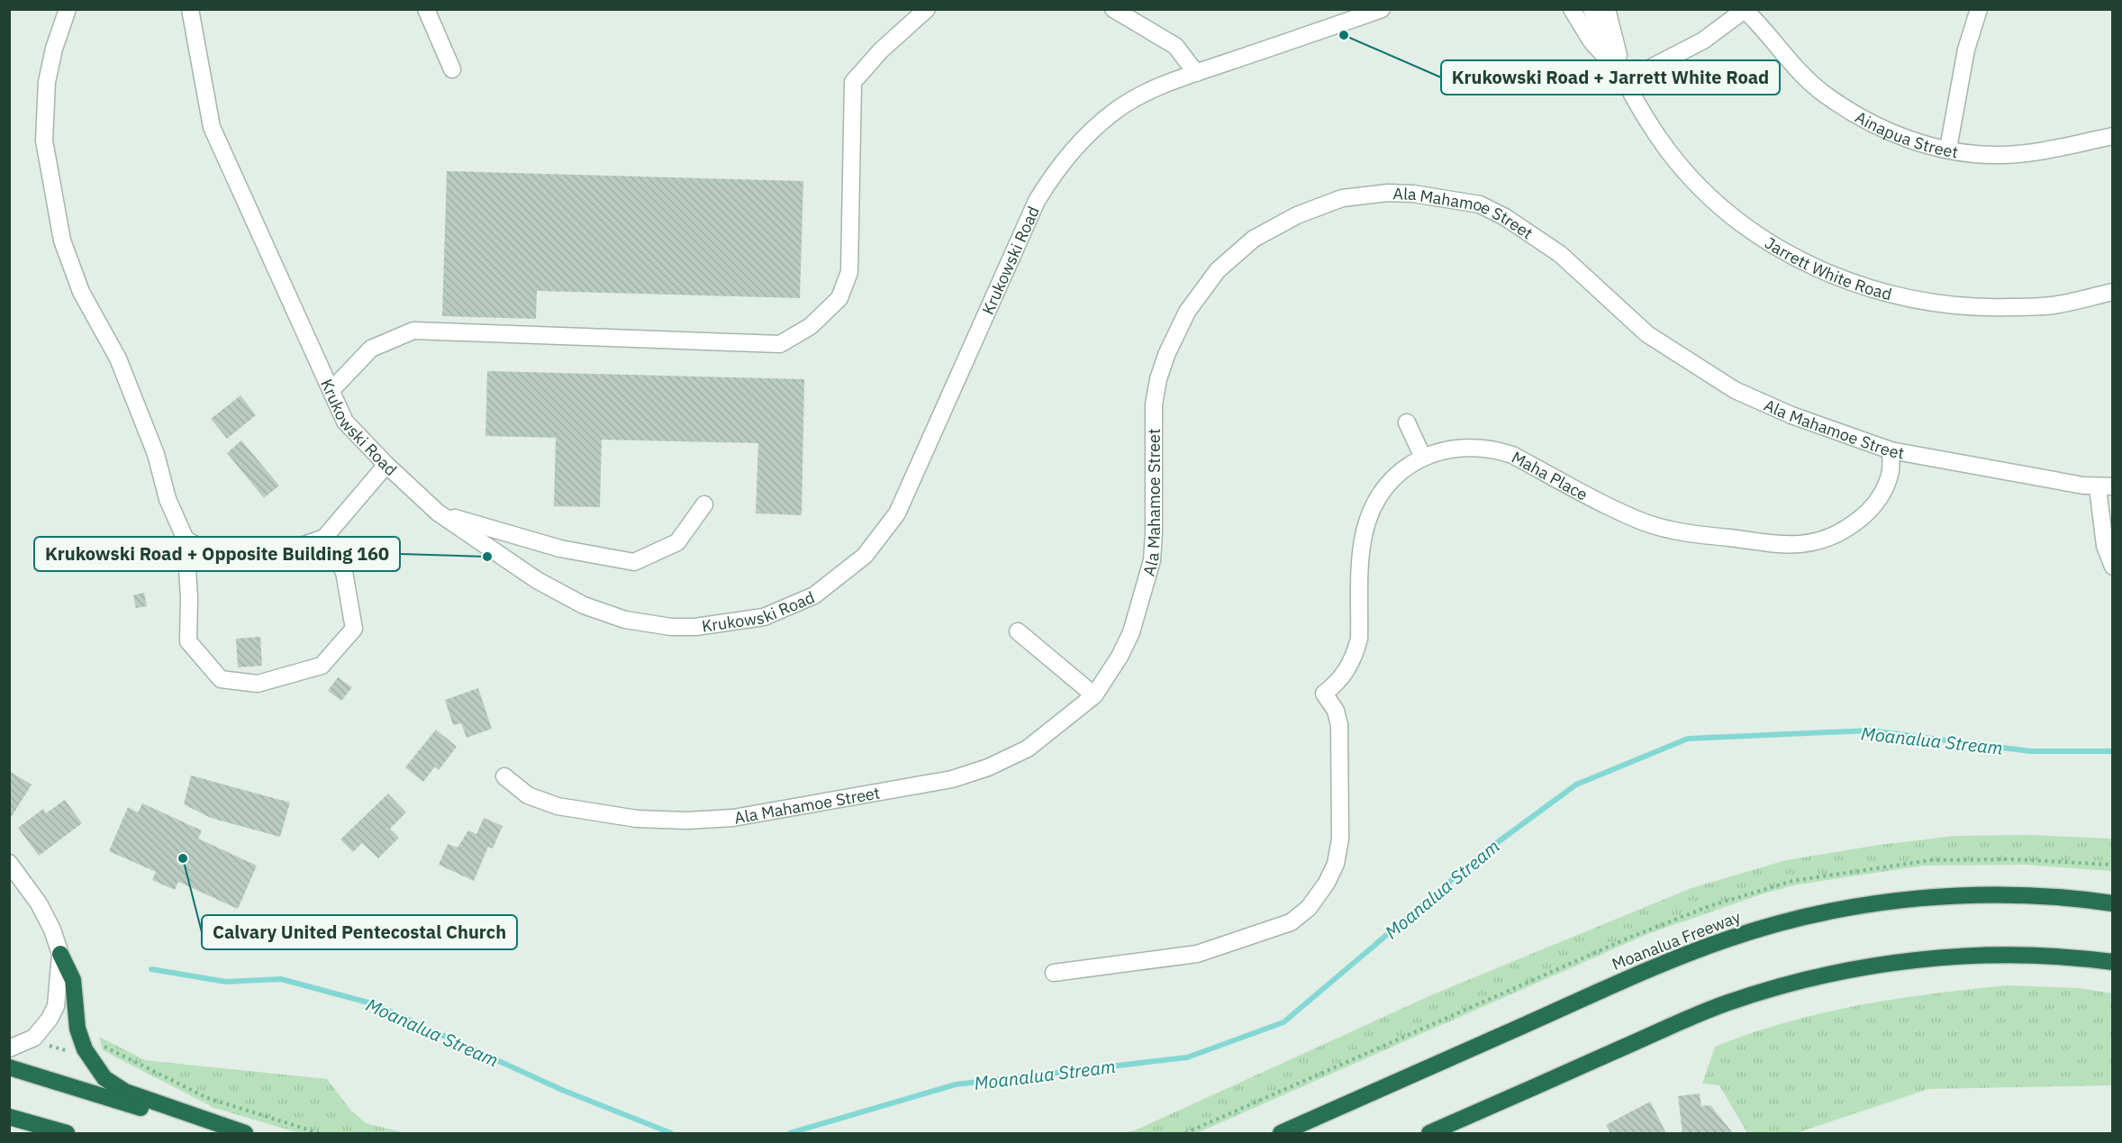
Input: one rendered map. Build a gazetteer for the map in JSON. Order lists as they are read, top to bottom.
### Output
{
  "streets": {
    "highway": ["Moanalua Freeway"],
    "street": [
      "Ainapua Street",
      "Ala Mahamoe Street",
      "Krukowski Road",
      "Jarrett White Road",
      "Maha Place"
    ]
  },
  "crossings": [
    ["Ala Mahamoe Street", "Maha Place"]
  ],
  "water": ["Moanalua Stream"],
  "places": ["Krukowski Road + Jarrett White Road", "Krukowski Road + Opposite Building 160", "Calvary United Pentecostal Church"]
}
